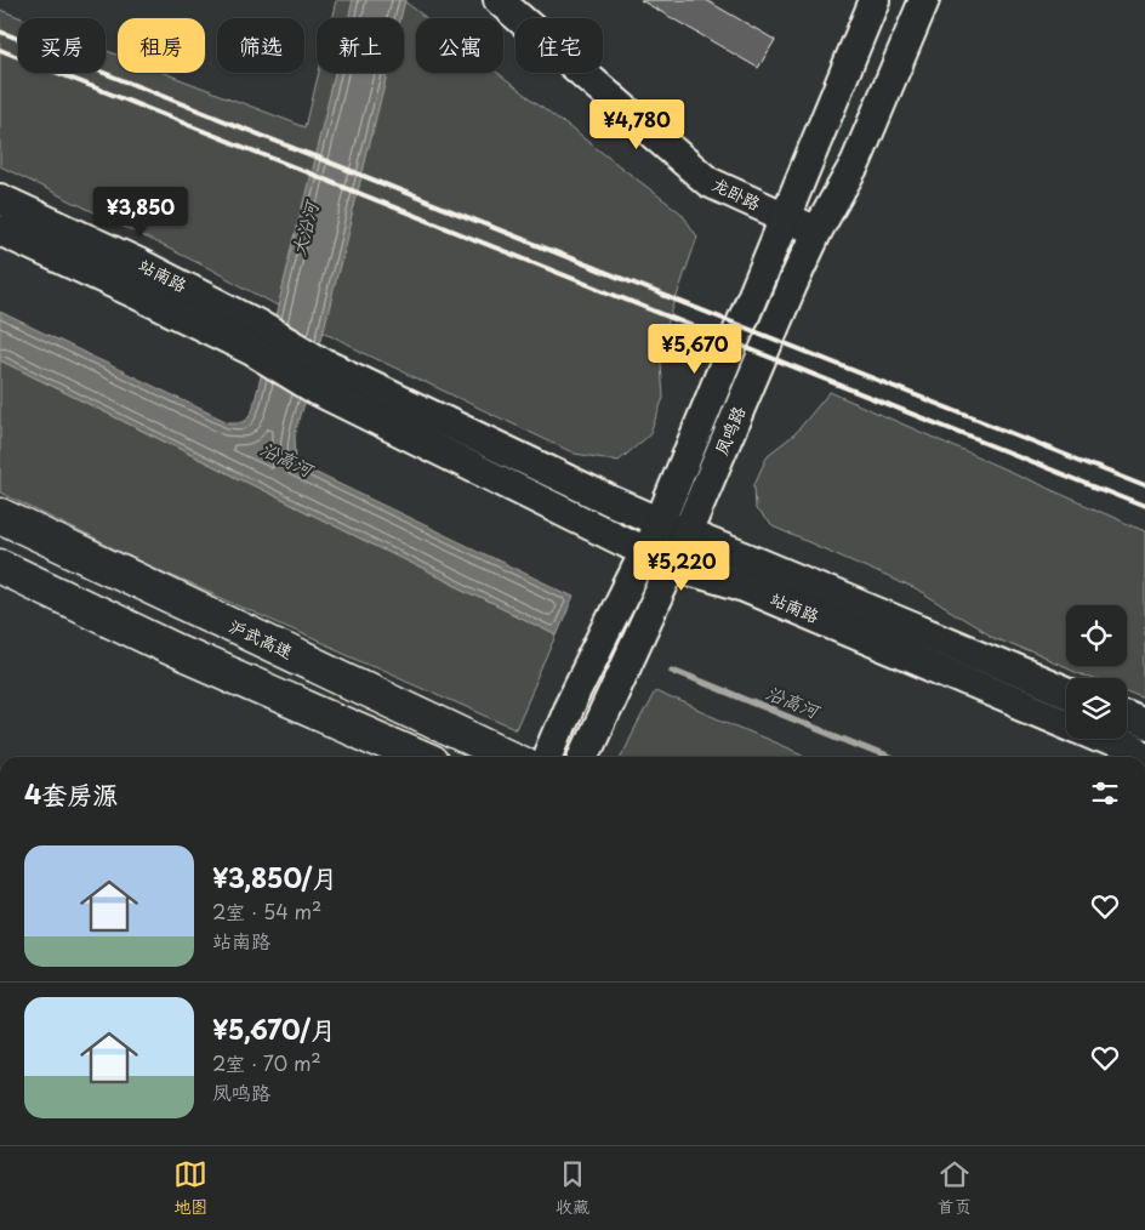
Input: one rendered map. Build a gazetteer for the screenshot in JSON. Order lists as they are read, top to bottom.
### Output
{
  "streets": {
    "highway": ["沪武高速"],
    "street": ["龙卧路", "站南路", "凤鸣路"]
  },
  "crossings": [
    ["龙卧路", "凤鸣路"],
    ["站南路", "凤鸣路"]
  ],
  "water": ["大沿河", "沿高河"],
  "page": {
    "chip": [
      "买房",
      "租房",
      "筛选",
      "新上",
      "公寓",
      "住宅"
    ],
    "price": [
      "¥4,780",
      "¥3,850",
      "¥5,670",
      "¥5,220"
    ],
    "heading": "4套房源",
    "list": [
      {
        "name": "¥3,850/月",
        "note": "2室 · 54 m² · 站南路"
      },
      {
        "name": "¥5,670/月",
        "note": "2室 · 70 m² · 凤鸣路"
      }
    ],
    "tabs": ["地图", "收藏", "首页"]
  }
}
